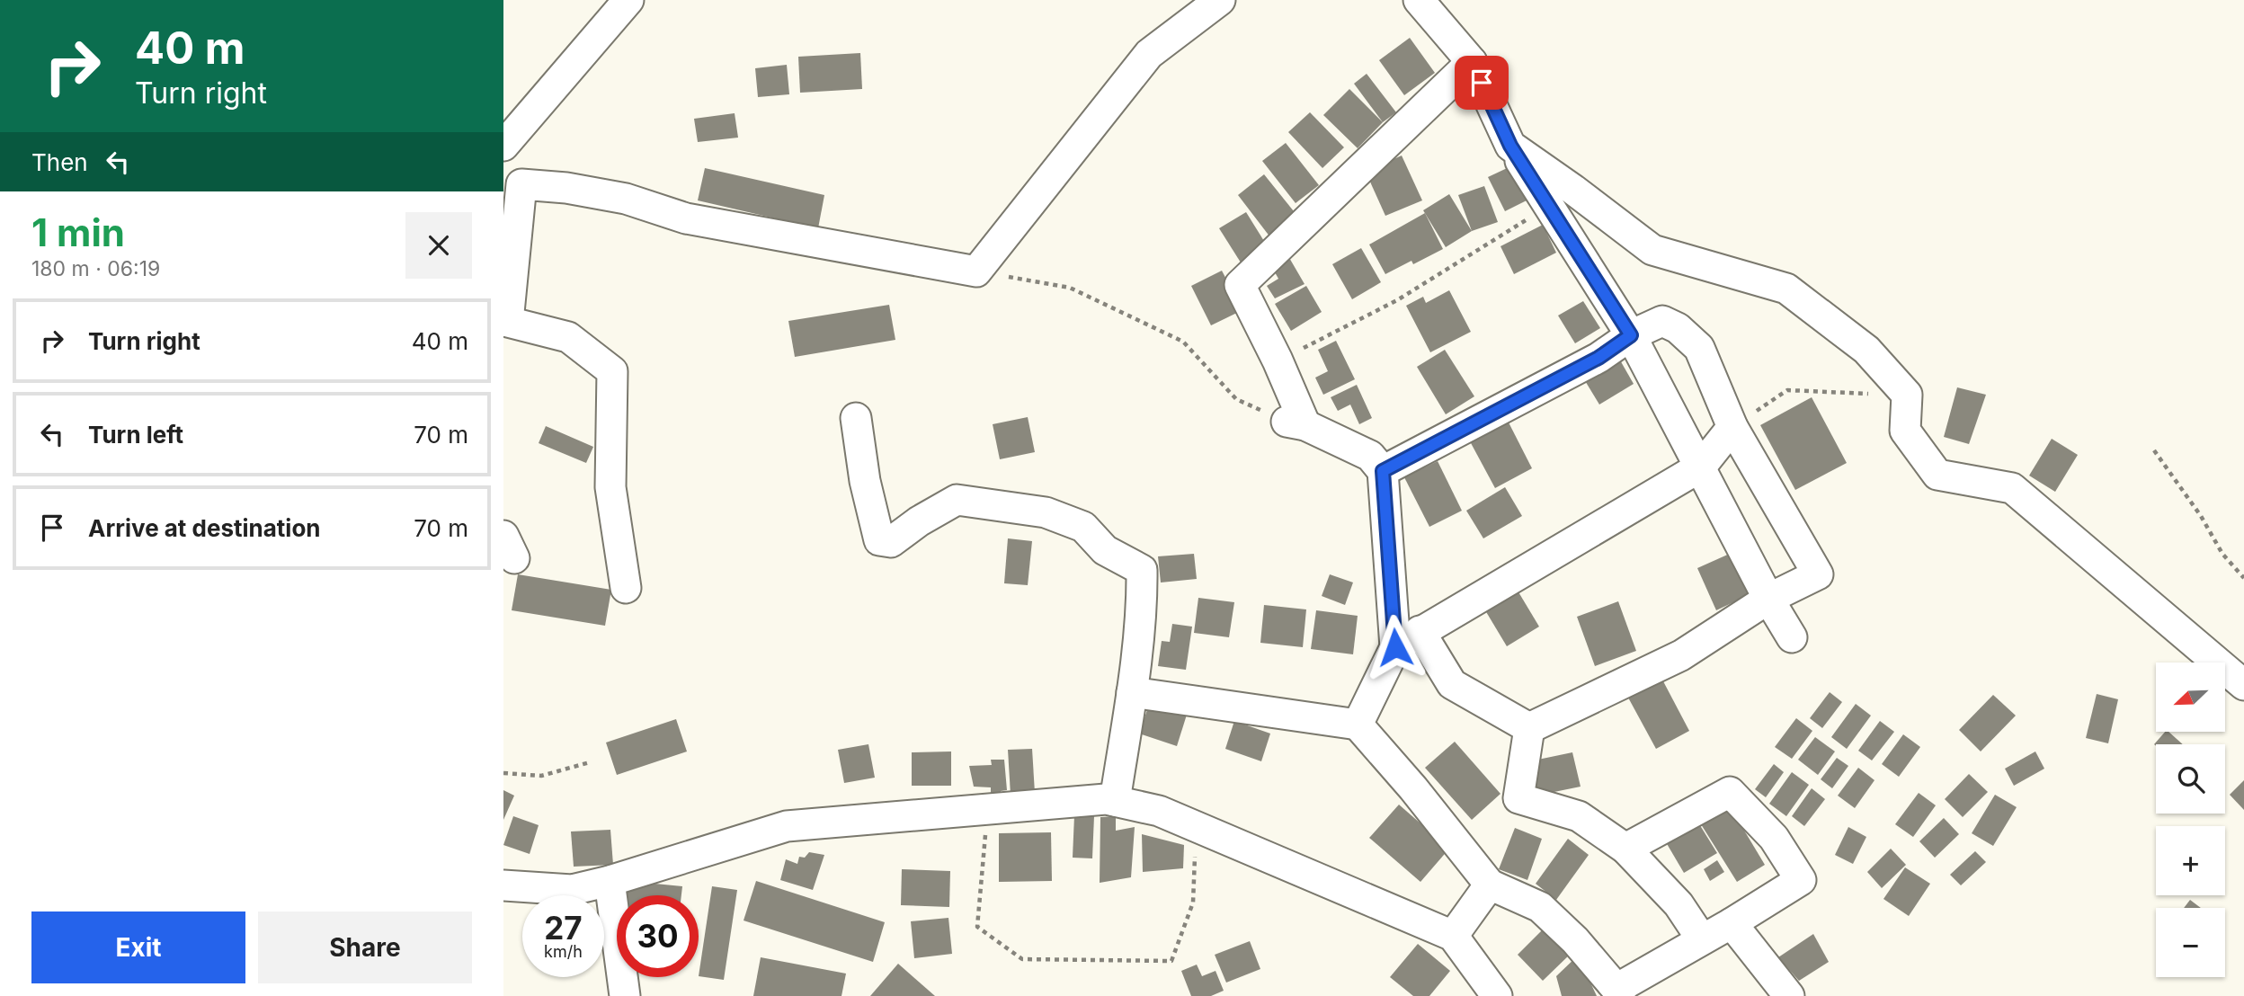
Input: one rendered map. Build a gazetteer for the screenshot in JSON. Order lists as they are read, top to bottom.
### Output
{
  "north": "bottom left",
  "page": {
    "turn": ["40 m", "Turn right"],
    "then": "Then",
    "heading": ["1 min", "180 m · 06:19"],
    "list": [
      {
        "name": "Turn right",
        "value": "40 m"
      },
      {
        "name": "Turn left",
        "value": "70 m"
      },
      {
        "name": "Arrive at destination",
        "value": "70 m"
      }
    ],
    "map_buttons": ["+", "−"],
    "speed": "27 km/h",
    "limit": "30",
    "buttons": ["Exit", "Share"]
  }
}
